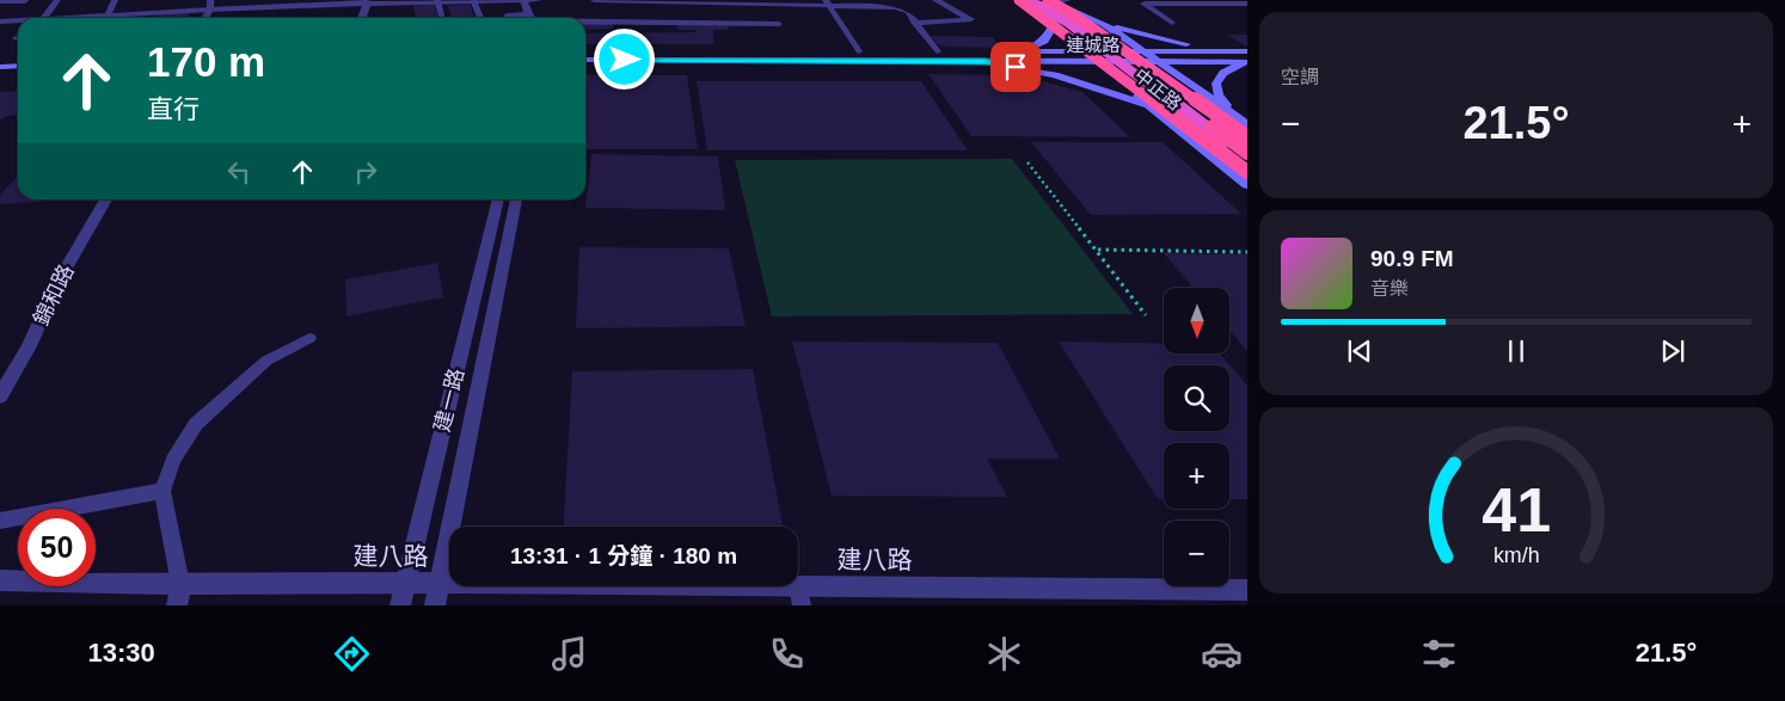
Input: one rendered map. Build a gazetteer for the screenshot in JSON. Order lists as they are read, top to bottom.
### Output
{
  "streets": {
    "main road": ["連城路", "中正路"],
    "street": ["錦和路", "建一路", "建八路"]
  },
  "crossings": [
    ["連城路", "中正路"],
    ["建一路", "建八路"]
  ],
  "north": "bottom",
  "page": {
    "tile": "空調",
    "turn": ["170 m", "直行"],
    "heat": ["−", "21.5°", "+"],
    "song": ["90.9 FM", "音樂"],
    "map_buttons": ["+", "−"],
    "limit": "50",
    "trip": "13:31 · 1 分鐘 · 180 m",
    "tabs": ["13:30", "21.5°"],
    "gauge": ["41", "km/h"]
  }
}
